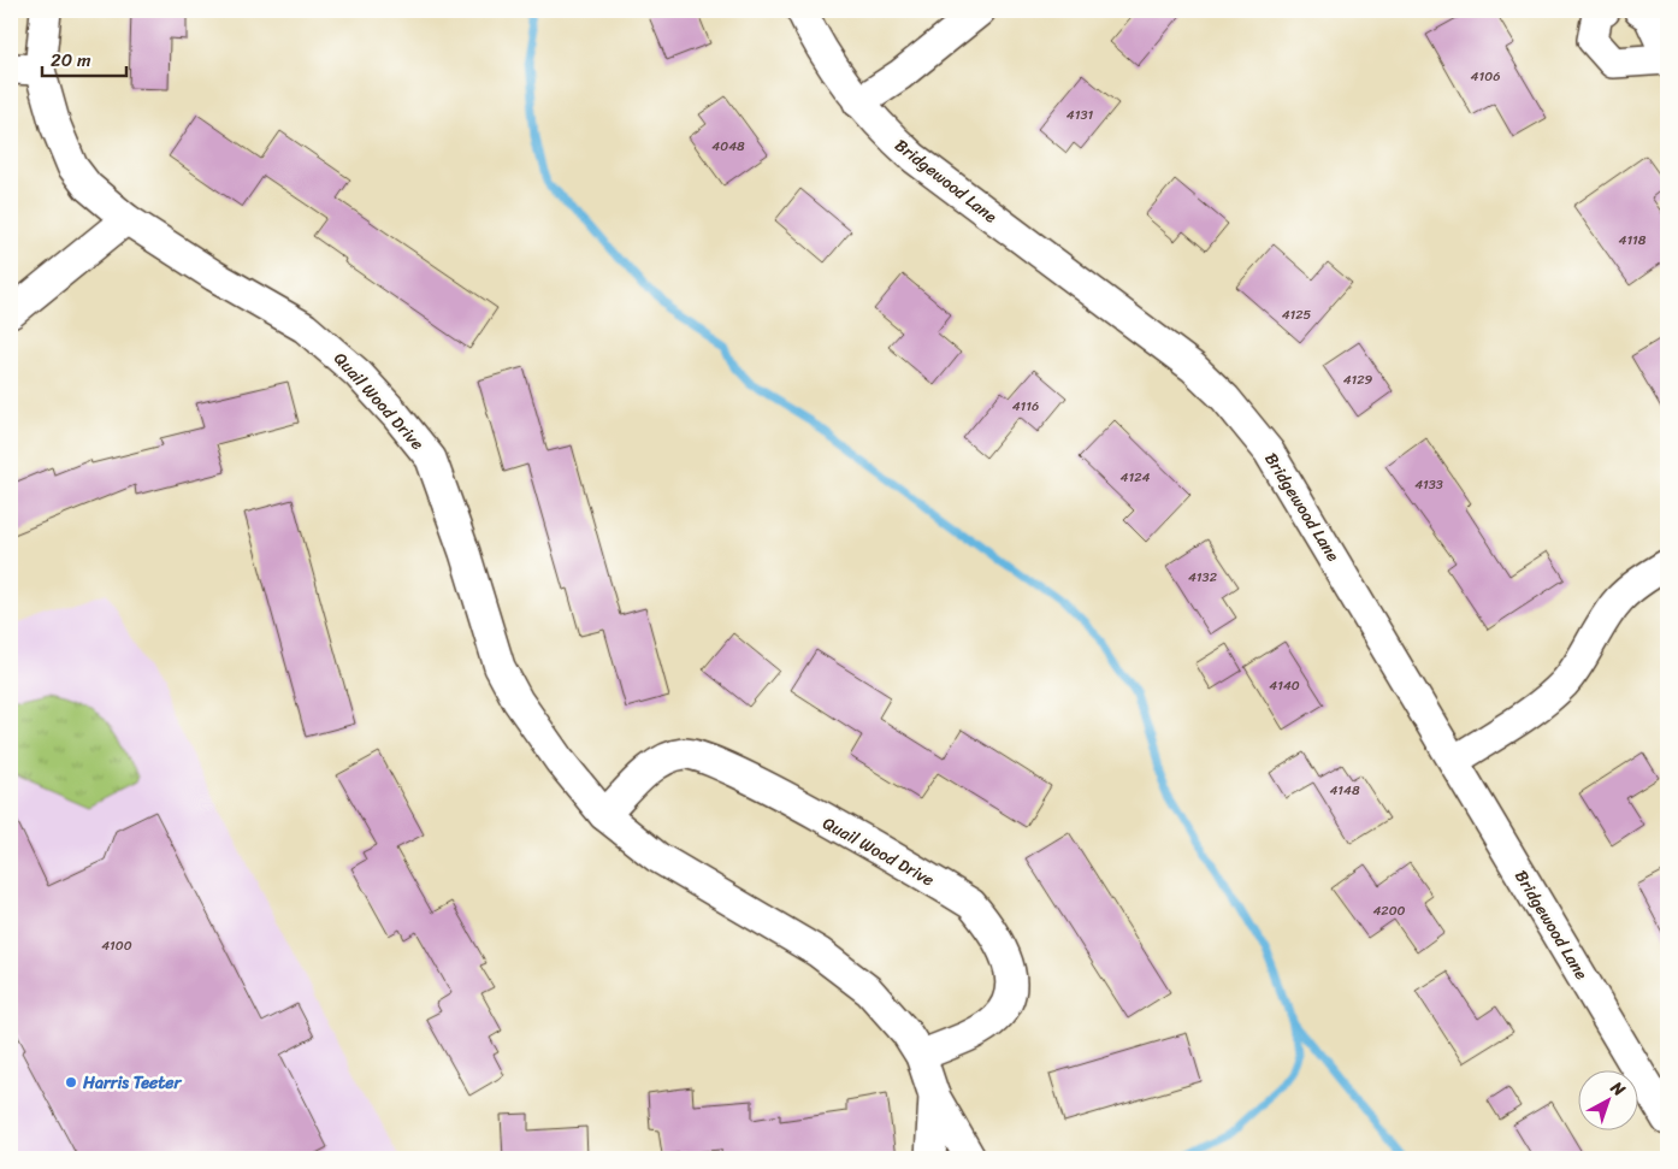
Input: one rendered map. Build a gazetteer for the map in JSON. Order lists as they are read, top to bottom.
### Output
{
  "streets": {
    "street": ["Bridgewood Lane", "Quail Wood Drive"]
  },
  "places": ["Harris Teeter"],
  "house_numbers": [
    "4106",
    "4131",
    "4048",
    "4118",
    "4125",
    "4129",
    "4116",
    "4124",
    "4133",
    "4132",
    "4140",
    "4148",
    "4200",
    "4100"
  ],
  "scale_bar": "20 m",
  "north": "top right"
}
